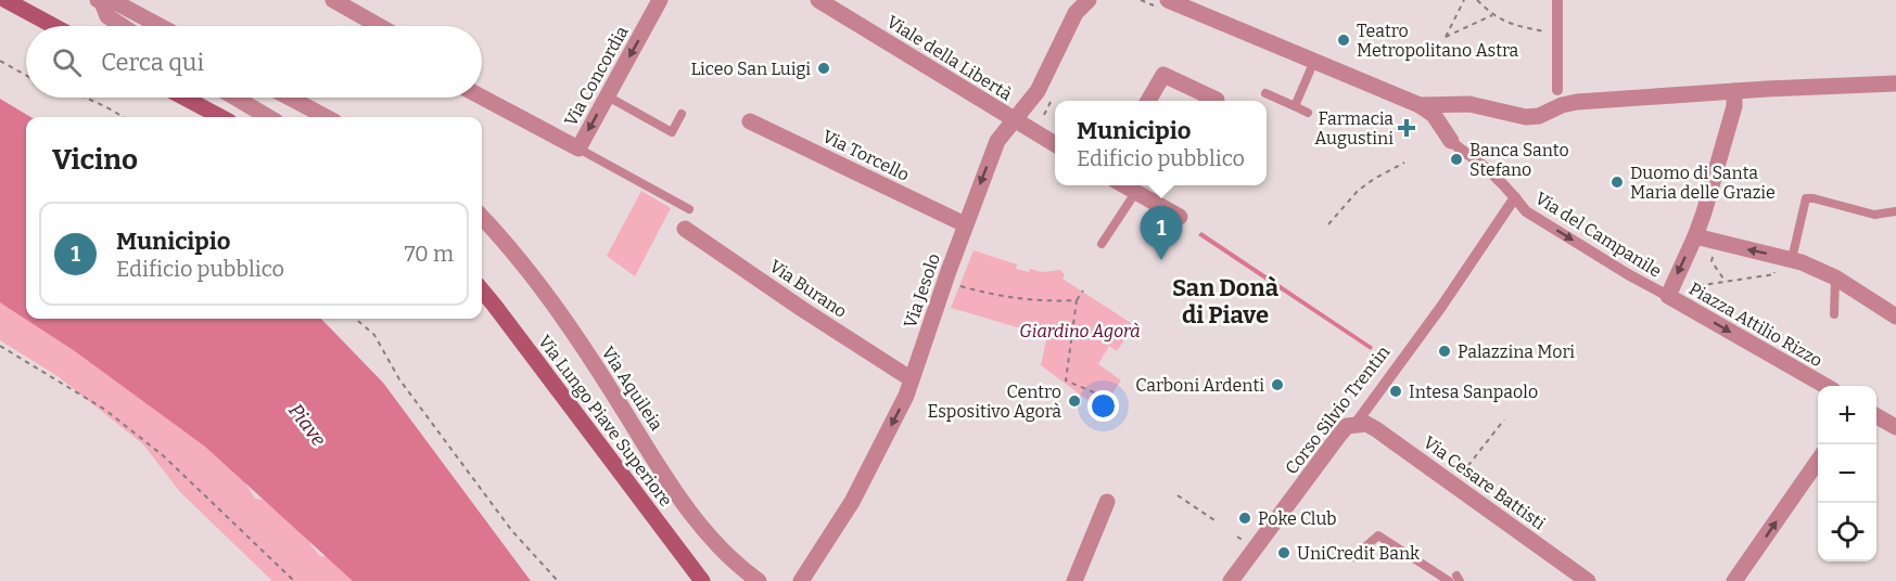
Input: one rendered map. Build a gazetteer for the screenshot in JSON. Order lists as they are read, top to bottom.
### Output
{
  "streets": {
    "main road": ["Via Lungo Piave Superiore"],
    "street": [
      "Viale della Libertà",
      "Via Concordia",
      "Via Torcello",
      "Via del Campanile",
      "Via Burano",
      "Via Jesolo",
      "Piazza Attilio Rizzo",
      "Via Aquileia",
      "Corso Silvio Trentin",
      "Via Cesare Battisti"
    ]
  },
  "crossings": [
    ["Viale della Libertà", "Via Jesolo"],
    ["Via Torcello", "Via Jesolo"],
    ["Via del Campanile", "Piazza Attilio Rizzo"],
    ["Via del Campanile", "Corso Silvio Trentin"],
    ["Via Burano", "Via Jesolo"],
    ["Corso Silvio Trentin", "Via Cesare Battisti"]
  ],
  "one_way": ["Via Concordia", "Via del Campanile", "Via Jesolo"],
  "districts": ["San Donà di Piave"],
  "water": ["Piave"],
  "parks": ["Giardino Agorà"],
  "places": {
    "other": [
      "Teatro Metropolitano Astra",
      "Liceo San Luigi",
      "Banca Santo Stefano",
      "Duomo di Santa Maria delle Grazie",
      "Palazzina Mori",
      "Carboni Ardenti",
      "Intesa Sanpaolo",
      "Centro Espositivo Agorà",
      "Poke Club",
      "UniCredit Bank"
    ],
    "health": ["Farmacia Augustini"]
  },
  "page": {
    "search": "Cerca qui",
    "popup": ["Municipio", "Edificio pubblico"],
    "heading": "Vicino",
    "list": [
      {
        "mark": "1",
        "name": "Municipio",
        "note": "Edificio pubblico",
        "value": "70 m"
      }
    ],
    "pins": "1",
    "map_buttons": ["+", "−"]
  }
}
